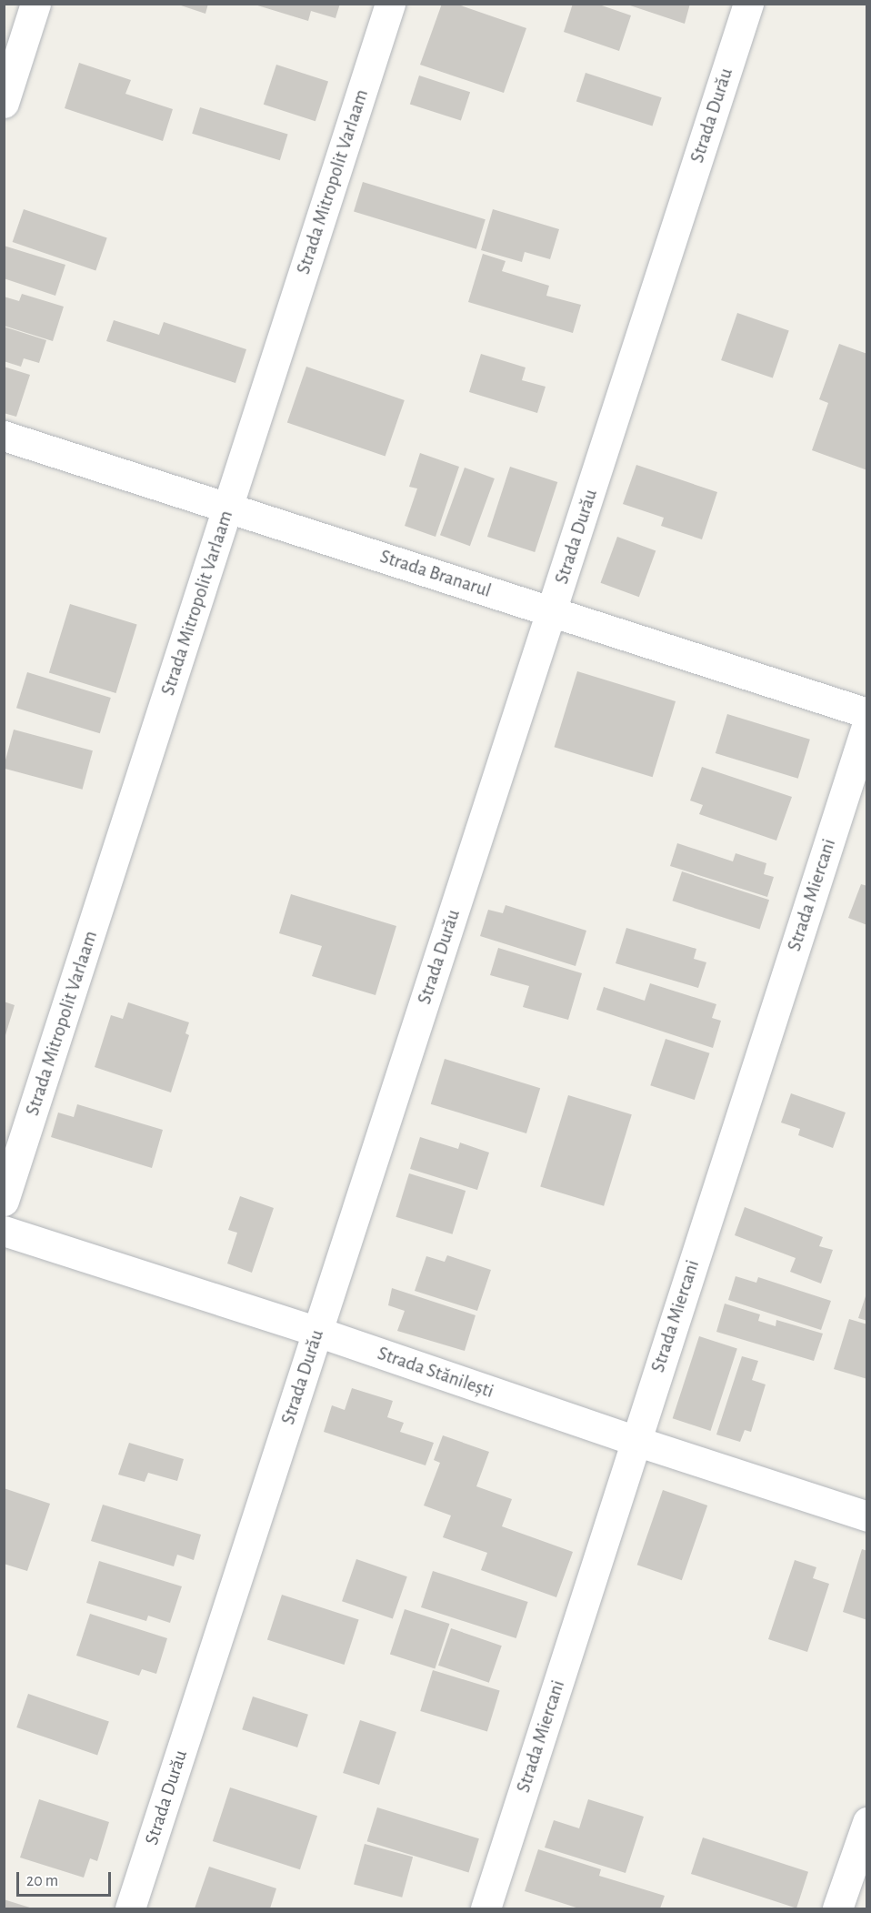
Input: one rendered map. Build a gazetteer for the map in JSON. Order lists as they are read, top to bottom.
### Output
{
  "streets": {
    "street": [
      "Strada Durău",
      "Strada Mitropolit Varlaam",
      "Strada Branarul",
      "Strada Miercani",
      "Strada Stănilești"
    ]
  },
  "crossings": [
    ["Strada Durău", "Strada Branarul"],
    ["Strada Durău", "Strada Stănilești"],
    ["Strada Mitropolit Varlaam", "Strada Branarul"],
    ["Strada Miercani", "Strada Stănilești"]
  ],
  "scale_bar": "20 m"
}
